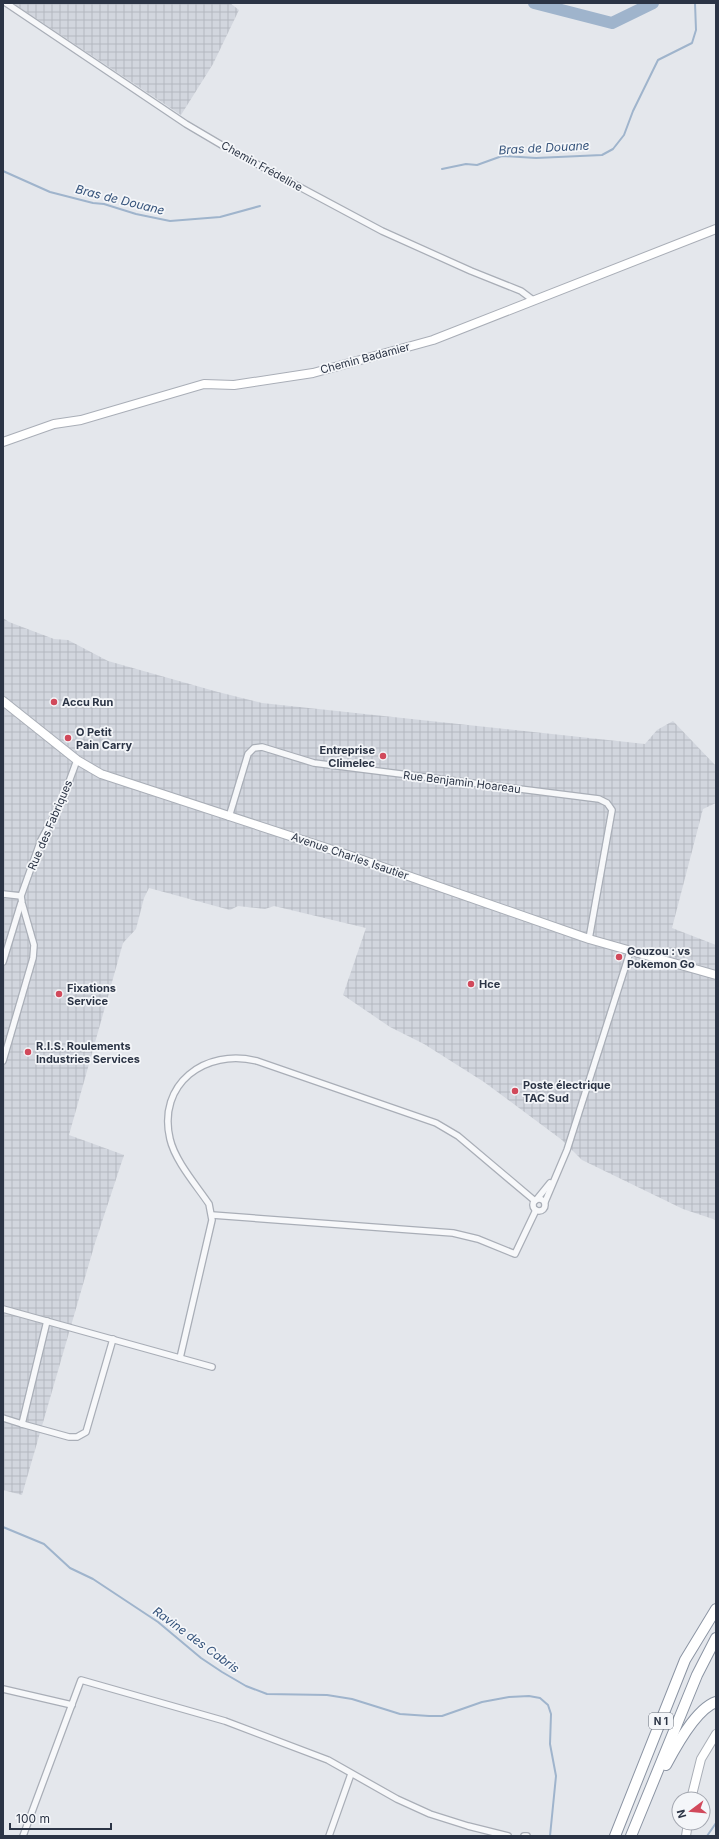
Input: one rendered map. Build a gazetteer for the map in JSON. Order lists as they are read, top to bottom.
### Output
{
  "streets": {
    "highway": ["N 1"],
    "street": [
      "Chemin Frédeline",
      "Chemin Badamier",
      "Rue Benjamin Hoareau",
      "Rue des Fabriques",
      "Avenue Charles Isautier"
    ]
  },
  "crossings": [
    ["Chemin Frédeline", "Chemin Badamier"],
    ["Rue Benjamin Hoareau", "Avenue Charles Isautier"],
    ["Rue des Fabriques", "Avenue Charles Isautier"]
  ],
  "water": ["Bras de Douane", "Ravine des Cabris"],
  "places": [
    "Accu Run",
    "O Petit Pain Carry",
    "Entreprise Climelec",
    "Gouzou : vs Pokemon Go",
    "Hce",
    "Fixations Service",
    "R.I.S. Roulements Industries Services",
    "Poste électrique TAC Sud"
  ],
  "scale_bar": "100 m",
  "north": "left"
}
